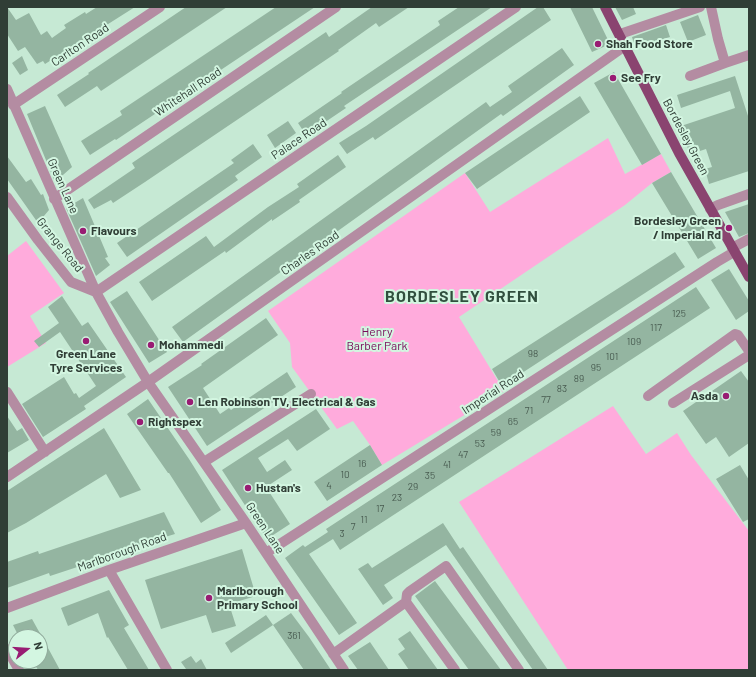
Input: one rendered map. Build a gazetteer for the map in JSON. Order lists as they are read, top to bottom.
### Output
{
  "streets": {
    "main road": ["Bordesley Green"],
    "street": [
      "Carlton Road",
      "Whitehall Road",
      "Palace Road",
      "Green Lane",
      "Grange Road",
      "Charles Road",
      "Imperial Road",
      "Marlborough Road"
    ]
  },
  "crossings": [
    ["Carlton Road", "Green Lane"],
    ["Whitehall Road", "Green Lane"],
    ["Bordesley Green", "Charles Road"],
    ["Bordesley Green", "Imperial Road"],
    ["Palace Road", "Green Lane"],
    ["Palace Road", "Grange Road"],
    ["Green Lane", "Grange Road"],
    ["Green Lane", "Charles Road"],
    ["Green Lane", "Imperial Road"],
    ["Green Lane", "Marlborough Road"]
  ],
  "districts": ["BORDESLEY GREEN"],
  "parks": ["Henry Barber Park"],
  "places": [
    "Shah Food Store",
    "See Fry",
    "Bordesley Green / Imperial Rd",
    "Flavours",
    "Green Lane Tyre Services",
    "Mohammedi",
    "Asda",
    "Len Robinson TV, Electrical & Gas",
    "Rightspex",
    "Hustan's",
    "Marlborough Primary School"
  ],
  "house_numbers": [
    "125",
    "117",
    "109",
    "98",
    "101",
    "95",
    "89",
    "83",
    "77",
    "71",
    "65",
    "59",
    "53",
    "47",
    "16",
    "41",
    "10",
    "35",
    "4",
    "29",
    "23",
    "17",
    "11",
    "7",
    "3",
    "361"
  ],
  "north": "right"
}
